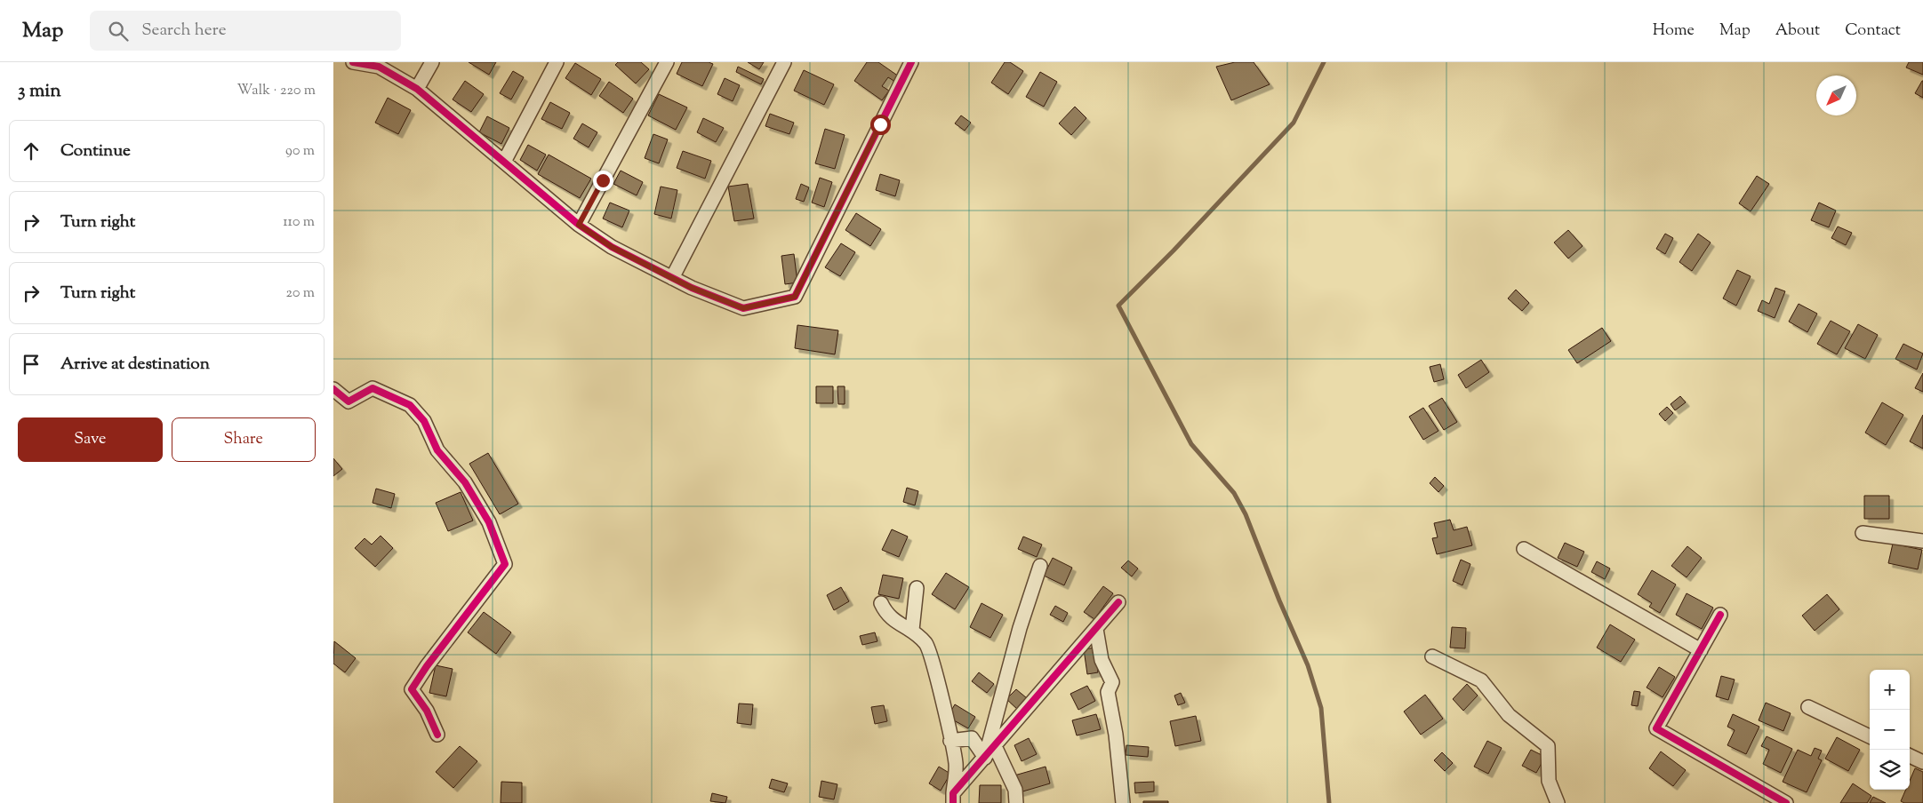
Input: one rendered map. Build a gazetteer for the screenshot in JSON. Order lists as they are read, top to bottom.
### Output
{
  "north": "bottom left",
  "page": {
    "header": "Map",
    "search": "Search here",
    "nav": [
      "Home",
      "Map",
      "About",
      "Contact"
    ],
    "heading": ["3 min", "Walk · 220 m"],
    "list": [
      ["Continue", "90 m"],
      ["Turn right", "110 m"],
      ["Turn right", "20 m"],
      "Arrive at destination"
    ],
    "buttons": ["Save", "Share"],
    "map_buttons": ["+", "−"]
  }
}
